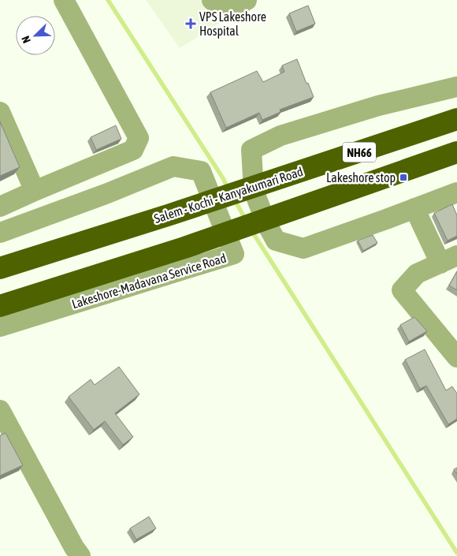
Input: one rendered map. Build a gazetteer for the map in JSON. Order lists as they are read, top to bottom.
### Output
{
  "streets": {
    "highway": ["NH66", "Salem - Kochi - Kanyakumari Road"],
    "street": ["Lakeshore-Madavana Service Road"]
  },
  "places": {
    "health": ["VPS Lakeshore Hospital"],
    "transit": ["Lakeshore stop"]
  },
  "north": "bottom left"
}
